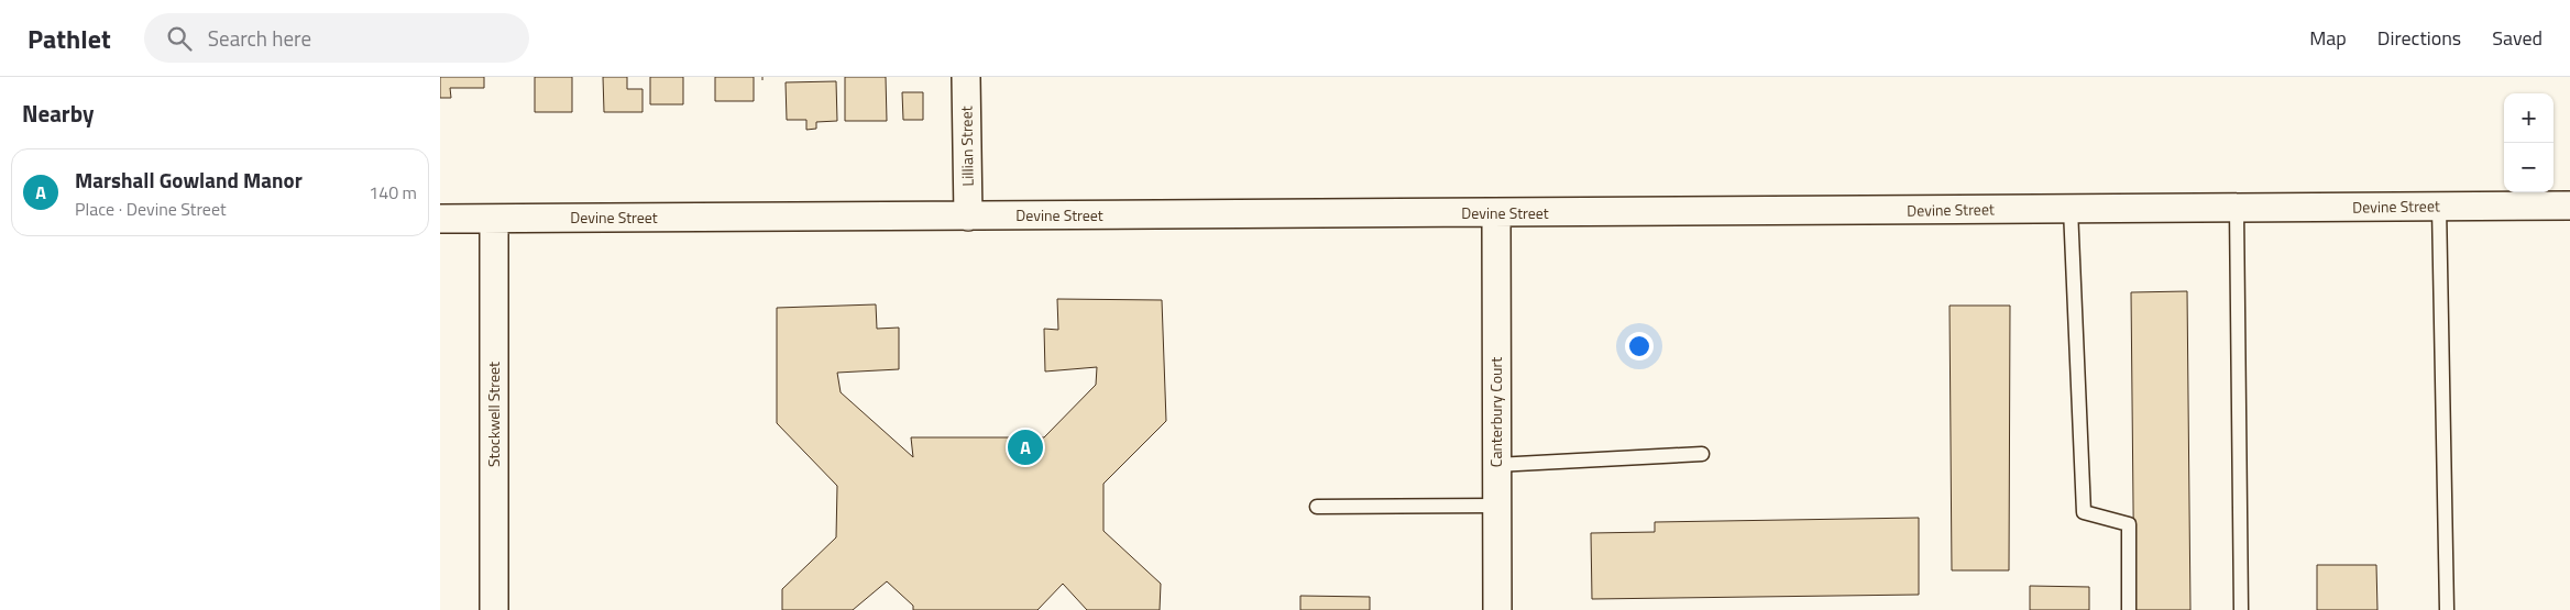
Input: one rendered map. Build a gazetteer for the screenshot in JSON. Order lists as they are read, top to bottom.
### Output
{
  "streets": {
    "street": [
      "Lillian Street",
      "Devine Street",
      "Canterbury Court",
      "Stockwell Street"
    ]
  },
  "crossings": [
    ["Lillian Street", "Devine Street"],
    ["Devine Street", "Canterbury Court"],
    ["Devine Street", "Stockwell Street"]
  ],
  "page": {
    "header": "Pathlet",
    "search": "Search here",
    "nav": ["Map", "Directions", "Saved"],
    "heading": "Nearby",
    "map_buttons": ["+", "−"],
    "list": [
      {
        "mark": "A",
        "name": "Marshall Gowland Manor",
        "note": "Place · Devine Street",
        "value": "140 m"
      }
    ],
    "pins": "A"
  }
}
